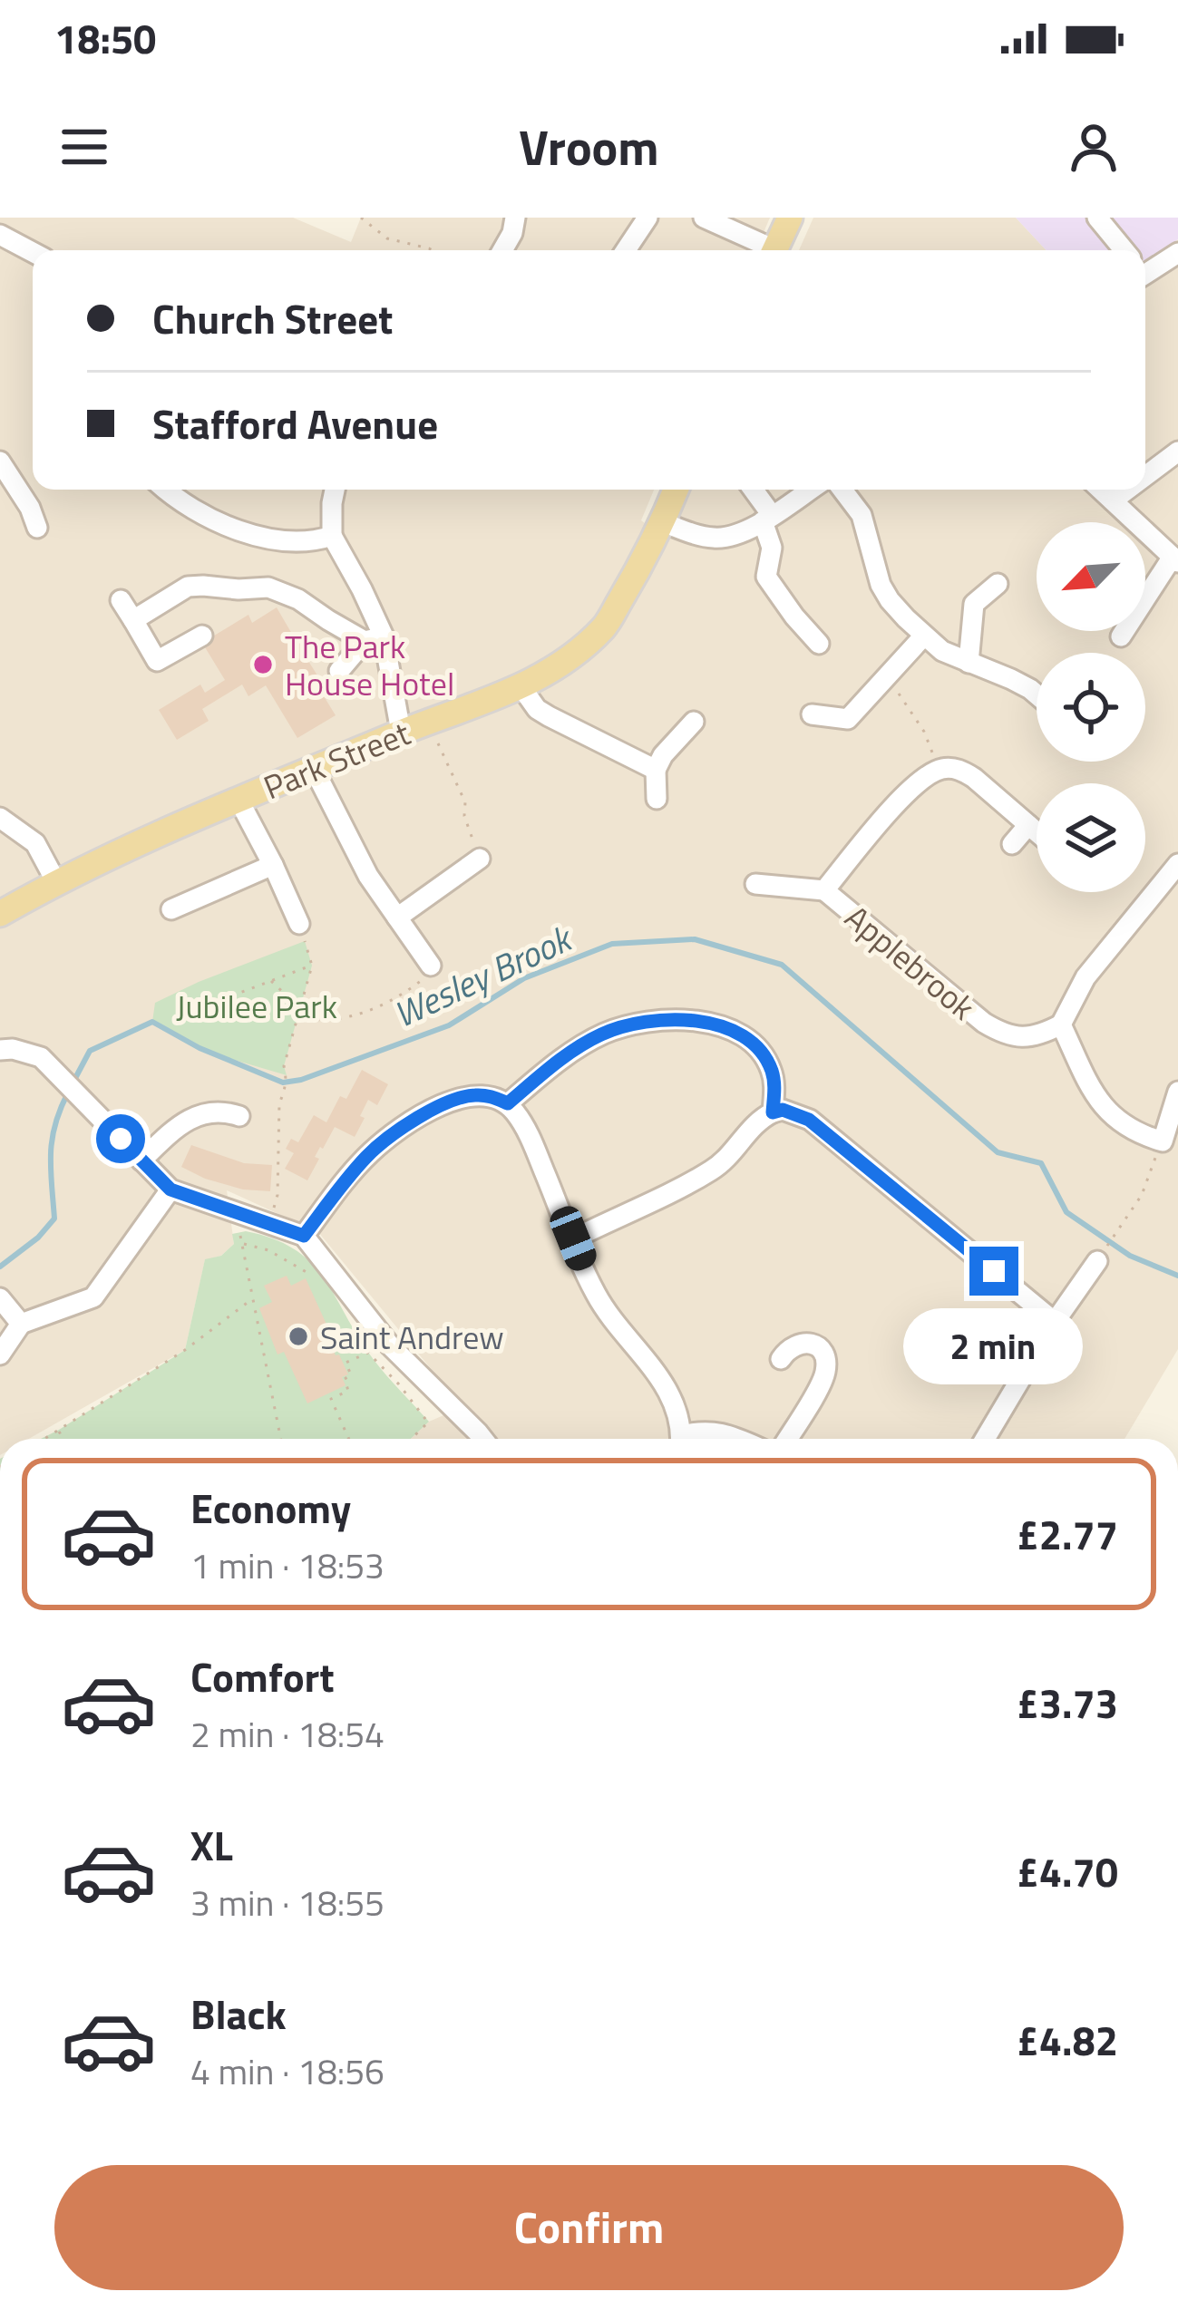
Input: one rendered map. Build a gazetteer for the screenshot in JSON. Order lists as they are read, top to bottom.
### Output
{
  "streets": {
    "main road": ["Park Street"],
    "street": ["Applebrook"]
  },
  "water": ["Wesley Brook"],
  "parks": ["Jubilee Park"],
  "places": ["The Park House Hotel", "Saint Andrew"],
  "north": "bottom left",
  "page": {
    "status": "18:50",
    "header": "Vroom",
    "banner": ["Church Street", "Stafford Avenue"],
    "bubble": "2 min",
    "list": [
      {
        "name": "Economy",
        "note": "1 min · 18:53",
        "value": "£2.77"
      },
      {
        "name": "Comfort",
        "note": "2 min · 18:54",
        "value": "£3.73"
      },
      {
        "name": "XL",
        "note": "3 min · 18:55",
        "value": "£4.70"
      },
      {
        "name": "Black",
        "note": "4 min · 18:56",
        "value": "£4.82"
      }
    ],
    "buttons": "Confirm"
  }
}
